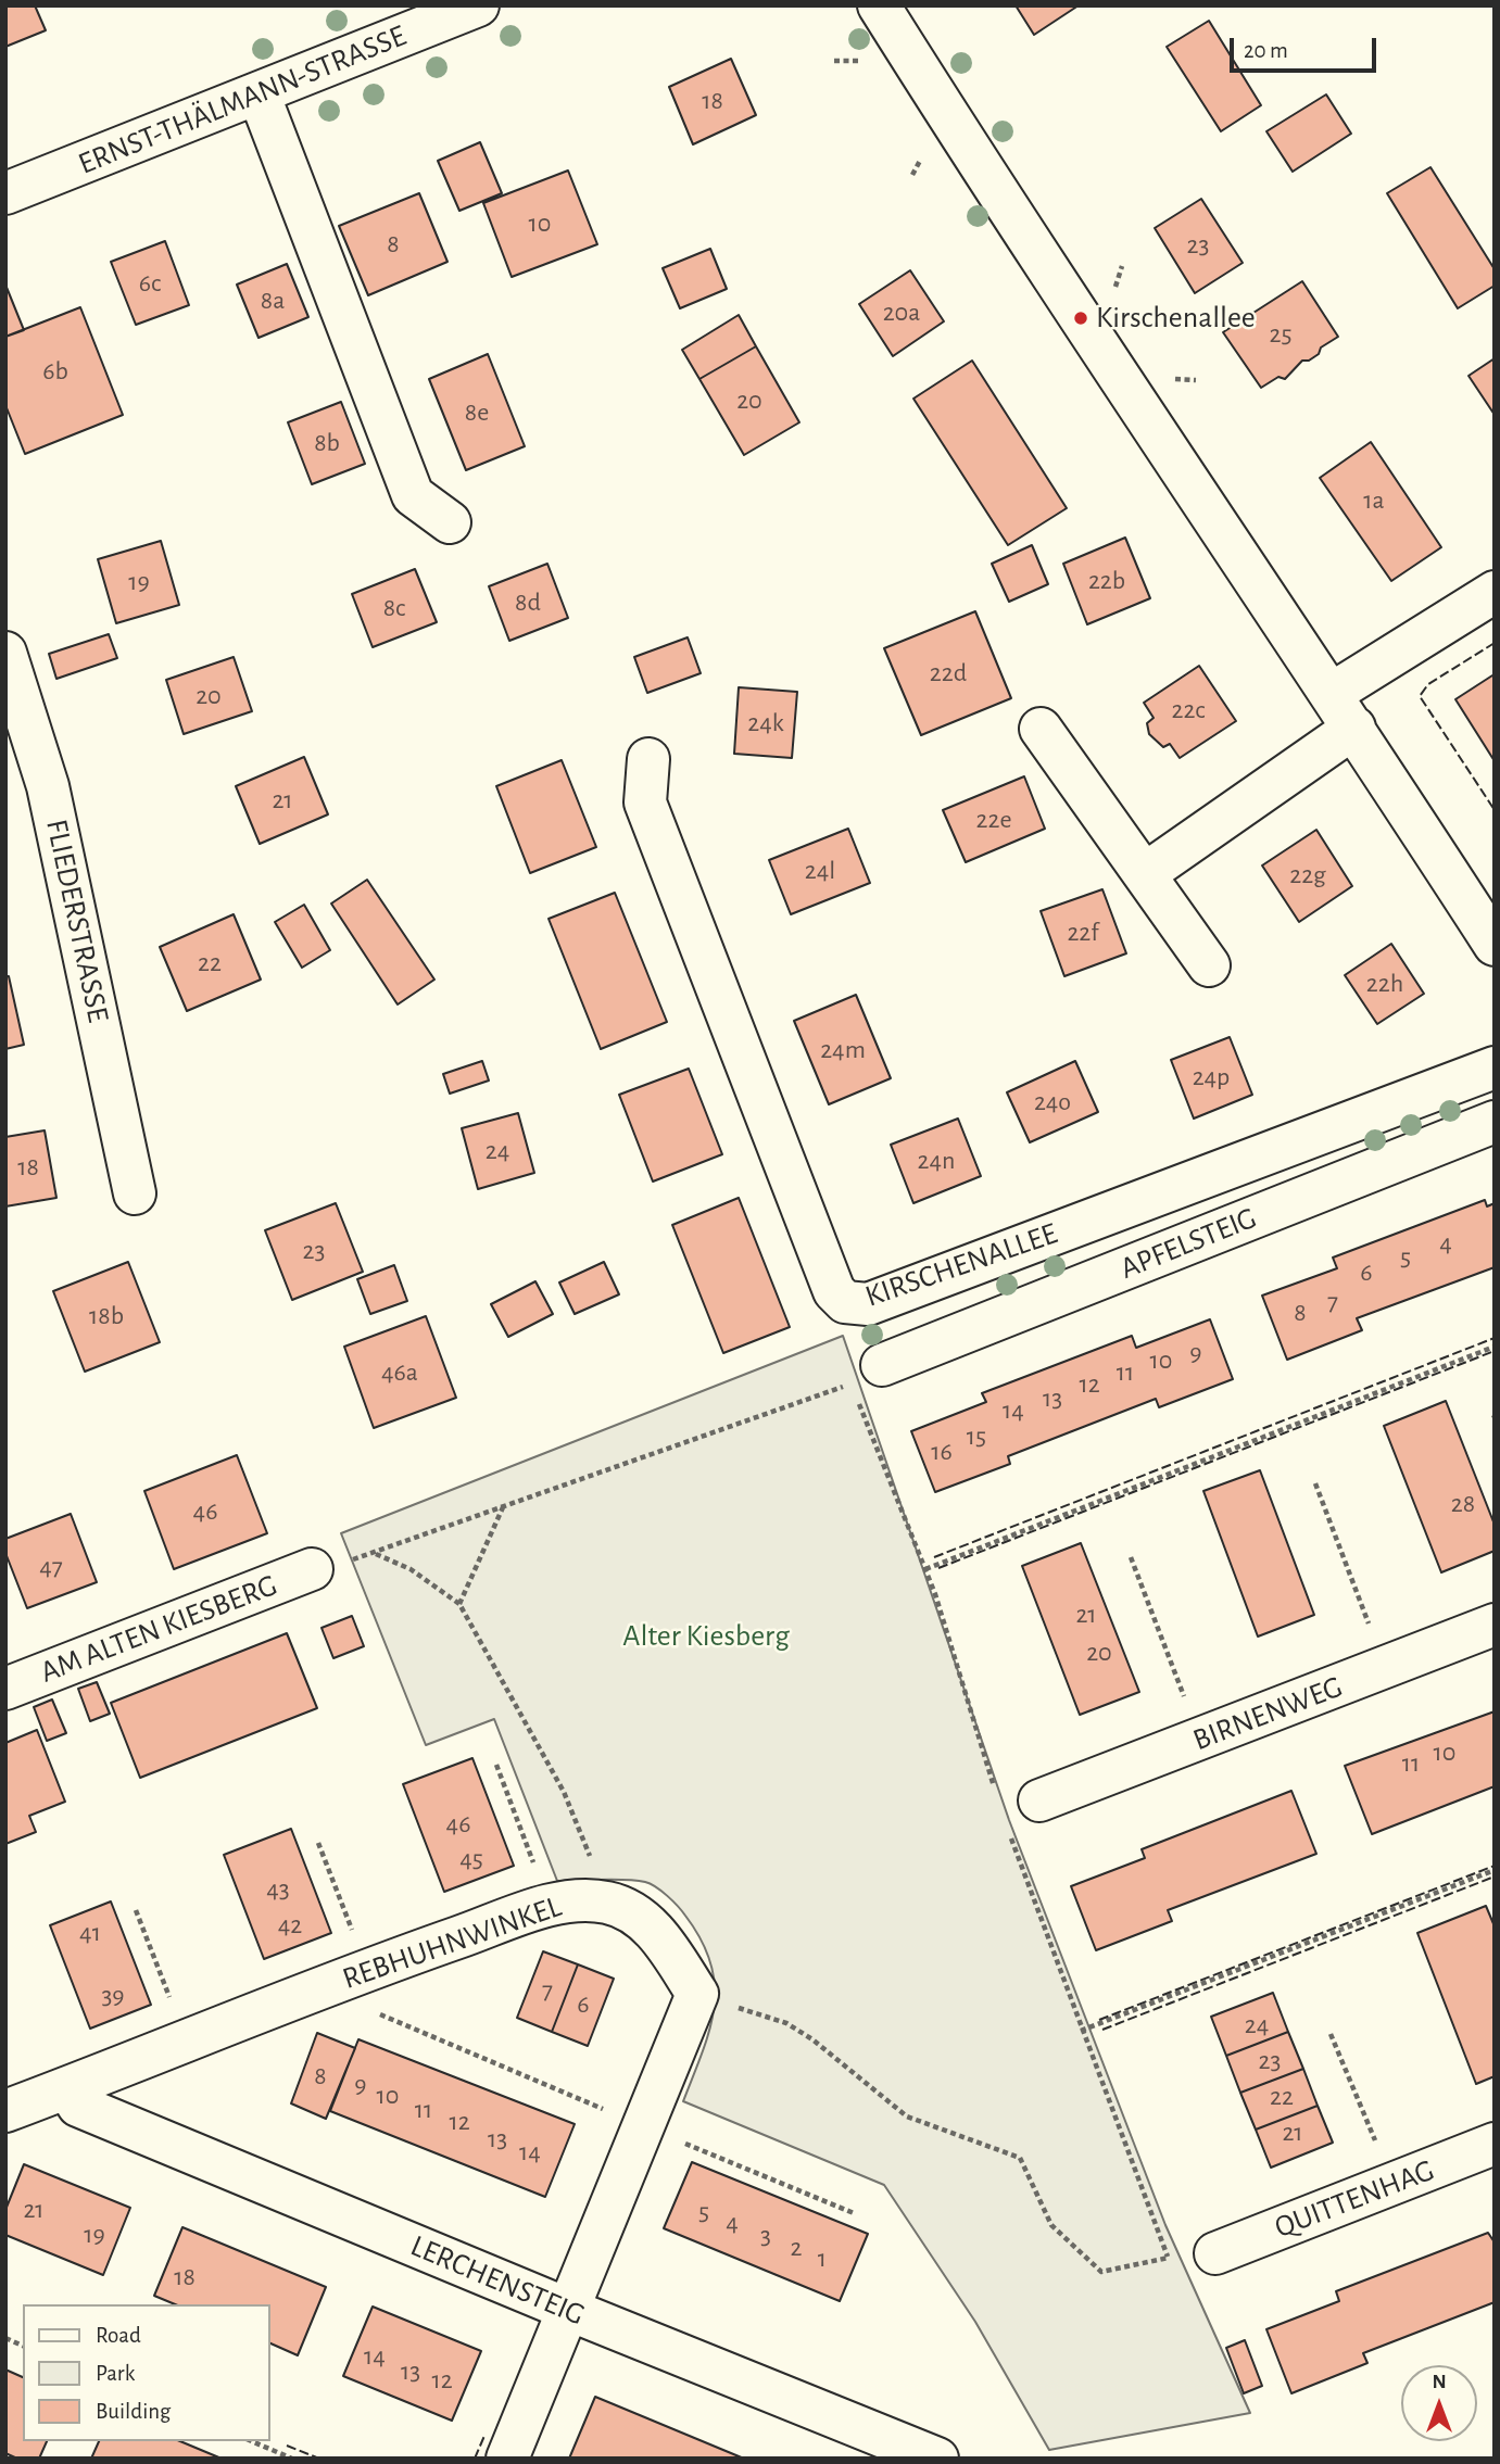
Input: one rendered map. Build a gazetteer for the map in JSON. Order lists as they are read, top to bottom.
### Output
{
  "streets": {
    "street": [
      "ERNST-THÄLMANN-STRASSE",
      "FLIEDERSTRASSE",
      "APFELSTEIG",
      "KIRSCHENALLEE",
      "AM ALTEN KIESBERG",
      "BIRNENWEG",
      "REBHUHNWINKEL",
      "QUITTENHAG",
      "LERCHENSTEIG"
    ]
  },
  "crossings": [
    ["REBHUHNWINKEL", "LERCHENSTEIG"]
  ],
  "parks": ["Alter Kiesberg"],
  "places": ["Kirschenallee"],
  "house_numbers": [
    "18",
    "10",
    "8",
    "23",
    "6c",
    "8a",
    "20a",
    "25",
    "6b",
    "20",
    "8e",
    "8b",
    "1a",
    "22b",
    "19",
    "8d",
    "8c",
    "22d",
    "20",
    "22c",
    "24k",
    "21",
    "22e",
    "24l",
    "22g",
    "22f",
    "22",
    "22h",
    "24m",
    "24p",
    "24o",
    "24",
    "24n",
    "18",
    "4",
    "23",
    "5",
    "6",
    "7",
    "8",
    "18b",
    "9",
    "10",
    "46a",
    "11",
    "12",
    "13",
    "14",
    "15",
    "16",
    "28",
    "46",
    "47",
    "21",
    "20",
    "10",
    "11",
    "46",
    "45",
    "43",
    "42",
    "41",
    "7",
    "39",
    "6",
    "24",
    "23",
    "8",
    "9",
    "10",
    "22",
    "11",
    "12",
    "21",
    "13",
    "14",
    "21",
    "5",
    "4",
    "19",
    "3",
    "2",
    "1",
    "18",
    "14",
    "13",
    "12"
  ],
  "legend": ["Road", "Park", "Building"],
  "scale_bar": "20 m",
  "north": "top"
}
